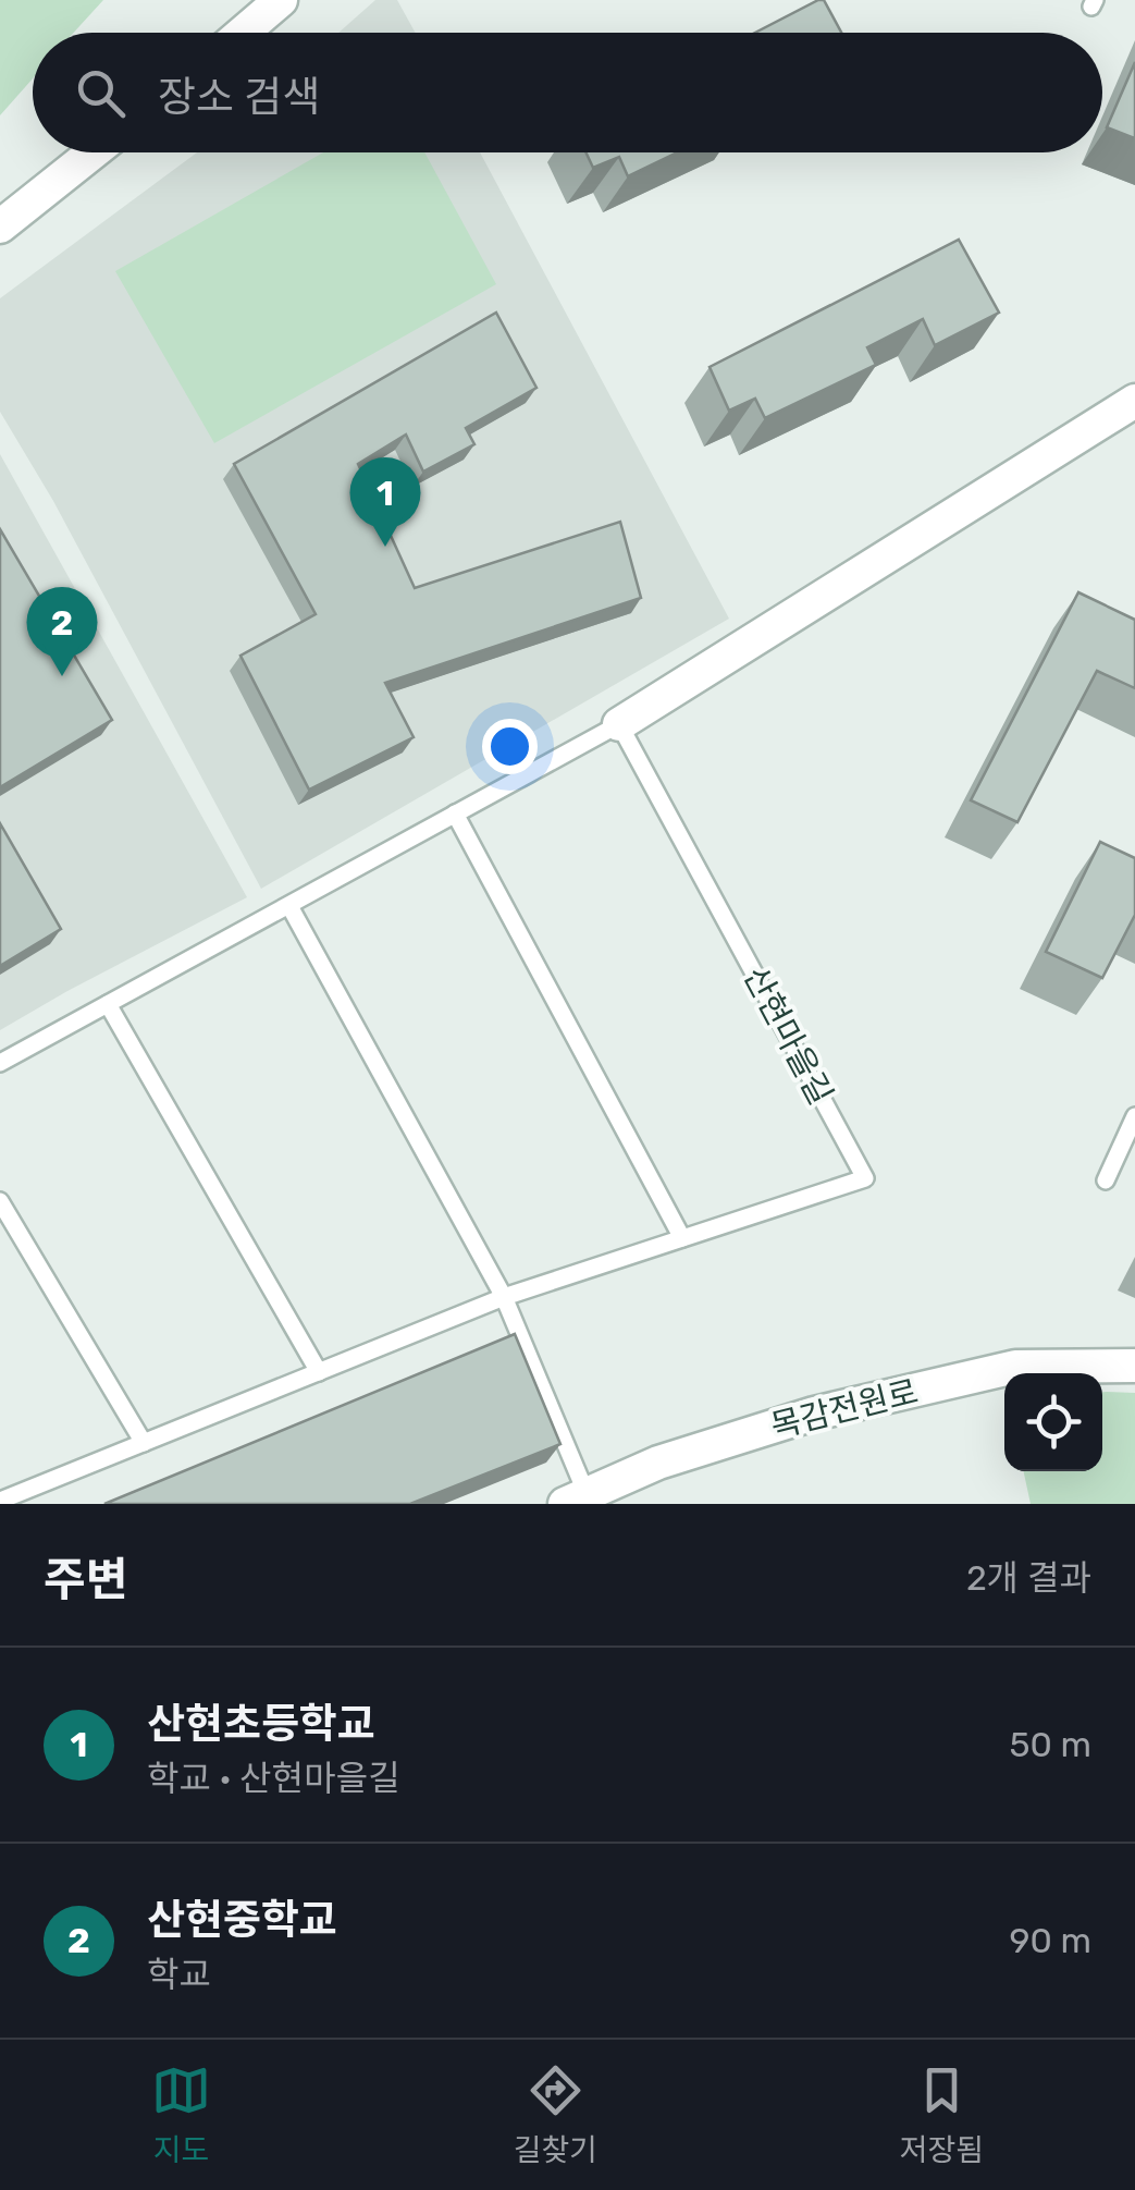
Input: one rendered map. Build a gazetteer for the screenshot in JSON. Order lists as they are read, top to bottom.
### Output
{
  "streets": {
    "street": ["목감전원로"],
    "lane": ["산현마을길"]
  },
  "page": {
    "search": "장소 검색",
    "pins": ["1", "2"],
    "heading": ["주변", "2개 결과"],
    "list": [
      {
        "mark": "1",
        "name": "산현초등학교",
        "note": "학교 · 산현마을길",
        "value": "50 m"
      },
      {
        "mark": "2",
        "name": "산현중학교",
        "note": "학교",
        "value": "90 m"
      }
    ],
    "nav": ["지도", "길찾기", "저장됨"]
  }
}
